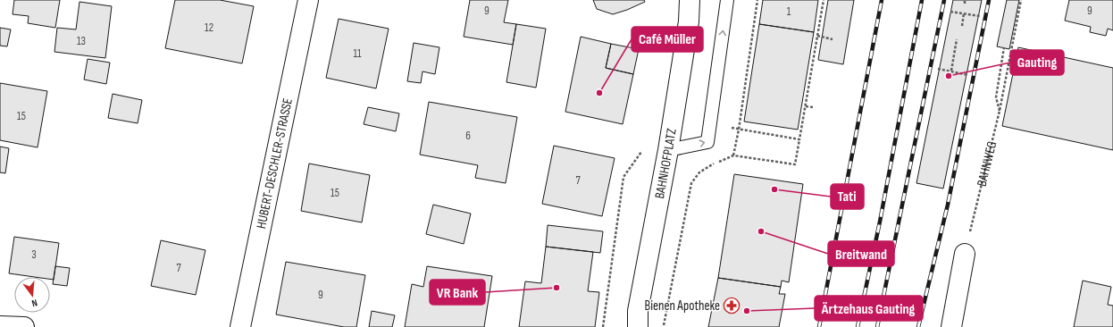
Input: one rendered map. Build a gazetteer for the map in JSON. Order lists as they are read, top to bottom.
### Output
{
  "streets": {
    "street": ["HUBERT-DESCHLER-STRASSE", "BAHNHOFPLATZ"],
    "path": ["BAHNWEG"]
  },
  "places": {
    "other": [
      "Gauting",
      "Café Müller",
      "Tati",
      "Breitwand",
      "VR Bank",
      "Ärtzehaus Gauting"
    ],
    "pharmacy": ["Bienen Apotheke"]
  },
  "house_numbers": [
    "9",
    "9",
    "1",
    "12",
    "13",
    "11",
    "15",
    "6",
    "7",
    "15",
    "3",
    "7",
    "9"
  ],
  "north": "bottom"
}
